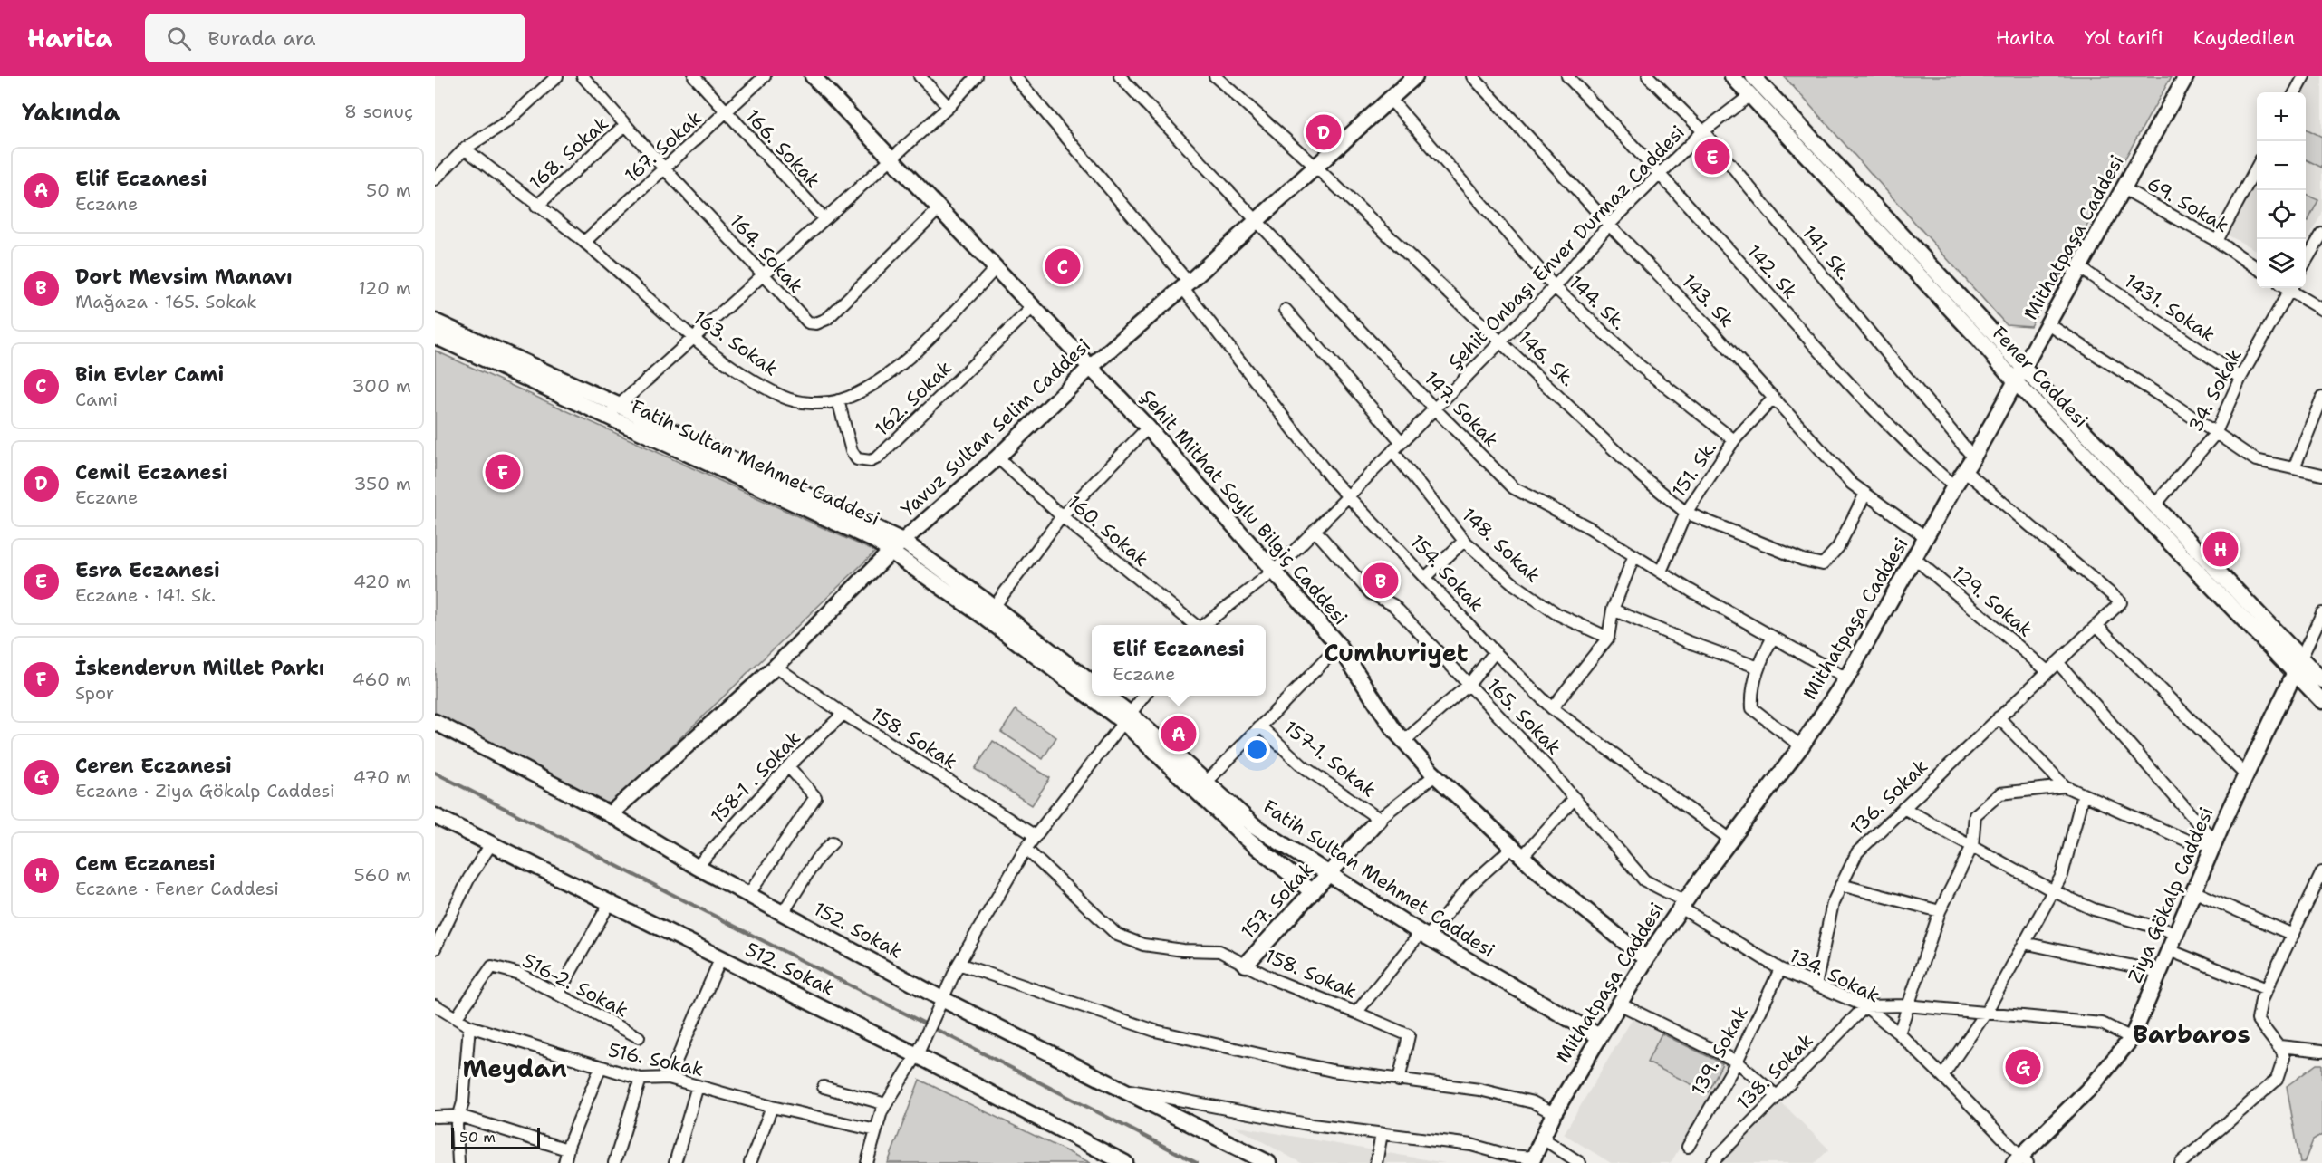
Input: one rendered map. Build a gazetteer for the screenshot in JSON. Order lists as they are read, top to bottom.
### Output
{
  "streets": {
    "street": [
      "167. Sokak",
      "166. Sokak",
      "168. Sokak",
      "69. Sokak",
      "Mithatpaşa Caddesi",
      "Şehit Onbaşı Enver Durmaz Caddesi",
      "141. Sk.",
      "164. Sokak",
      "142. Sk",
      "143. Sk",
      "144. Sk.",
      "1431. Sokak",
      "163. Sokak",
      "146. Sk.",
      "Fener Caddesi",
      "34. Sokak",
      "162. Sokak",
      "147. Sokak",
      "Yavuz Sultan Selim Caddesi",
      "Fatih Sultan Mehmet Caddesi",
      "151. Sk.",
      "Şehit Mithat Soylu Bilgiç Caddesi",
      "160. Sokak",
      "148. Sokak",
      "154. Sokak",
      "129. Sokak",
      "165. Sokak",
      "158. Sokak",
      "157-1. Sokak",
      "158-1 . Sokak",
      "136. Sokak",
      "Ziya Gökalp Caddesi",
      "157. Sokak",
      "152. Sokak",
      "512. Sokak",
      "134. Sokak",
      "516-2. Sokak",
      "139. Sokak",
      "516. Sokak",
      "138. Sokak"
    ]
  },
  "crossings": [
    ["167. Sokak", "166. Sokak"],
    ["167. Sokak", "164. Sokak"],
    ["167. Sokak", "163. Sokak"],
    ["168. Sokak", "164. Sokak"],
    ["168. Sokak", "163. Sokak"],
    ["69. Sokak", "Mithatpaşa Caddesi"],
    ["Mithatpaşa Caddesi", "141. Sk."],
    ["Mithatpaşa Caddesi", "142. Sk"],
    ["Mithatpaşa Caddesi", "143. Sk"],
    ["Mithatpaşa Caddesi", "1431. Sokak"],
    ["Mithatpaşa Caddesi", "Fener Caddesi"],
    ["Mithatpaşa Caddesi", "147. Sokak"],
    ["Mithatpaşa Caddesi", "Fatih Sultan Mehmet Caddesi"],
    ["Mithatpaşa Caddesi", "Şehit Mithat Soylu Bilgiç Caddesi"],
    ["Mithatpaşa Caddesi", "154. Sokak"],
    ["Mithatpaşa Caddesi", "129. Sokak"],
    ["Mithatpaşa Caddesi", "165. Sokak"],
    ["Mithatpaşa Caddesi", "136. Sokak"],
    ["Mithatpaşa Caddesi", "134. Sokak"],
    ["Şehit Onbaşı Enver Durmaz Caddesi", "141. Sk."],
    ["Şehit Onbaşı Enver Durmaz Caddesi", "142. Sk"],
    ["Şehit Onbaşı Enver Durmaz Caddesi", "143. Sk"],
    ["Şehit Onbaşı Enver Durmaz Caddesi", "144. Sk."],
    ["Şehit Onbaşı Enver Durmaz Caddesi", "146. Sk."],
    ["Şehit Onbaşı Enver Durmaz Caddesi", "Fener Caddesi"],
    ["Şehit Onbaşı Enver Durmaz Caddesi", "147. Sokak"],
    ["Şehit Onbaşı Enver Durmaz Caddesi", "Şehit Mithat Soylu Bilgiç Caddesi"],
    ["Şehit Onbaşı Enver Durmaz Caddesi", "148. Sokak"],
    ["Şehit Onbaşı Enver Durmaz Caddesi", "154. Sokak"],
    ["Şehit Onbaşı Enver Durmaz Caddesi", "165. Sokak"],
    ["164. Sokak", "Şehit Mithat Soylu Bilgiç Caddesi"],
    ["143. Sk", "146. Sk."],
    ["143. Sk", "151. Sk."],
    ["144. Sk.", "Yavuz Sultan Selim Caddesi"],
    ["144. Sk.", "151. Sk."],
    ["1431. Sokak", "34. Sokak"],
    ["163. Sokak", "162. Sokak"],
    ["163. Sokak", "Şehit Mithat Soylu Bilgiç Caddesi"],
    ["146. Sk.", "Yavuz Sultan Selim Caddesi"],
    ["146. Sk.", "151. Sk."],
    ["Fener Caddesi", "34. Sokak"],
    ["Fener Caddesi", "Ziya Gökalp Caddesi"],
    ["162. Sokak", "Şehit Mithat Soylu Bilgiç Caddesi"],
    ["147. Sokak", "Yavuz Sultan Selim Caddesi"],
    ["147. Sokak", "151. Sk."],
    ["Yavuz Sultan Selim Caddesi", "Fatih Sultan Mehmet Caddesi"],
    ["Yavuz Sultan Selim Caddesi", "Şehit Mithat Soylu Bilgiç Caddesi"],
    ["Yavuz Sultan Selim Caddesi", "160. Sokak"],
    ["Yavuz Sultan Selim Caddesi", "154. Sokak"],
    ["Yavuz Sultan Selim Caddesi", "158. Sokak"],
    ["Yavuz Sultan Selim Caddesi", "152. Sokak"],
    ["Fatih Sultan Mehmet Caddesi", "158. Sokak"],
    ["Fatih Sultan Mehmet Caddesi", "157. Sokak"],
    ["Şehit Mithat Soylu Bilgiç Caddesi", "158. Sokak"],
    ["Şehit Mithat Soylu Bilgiç Caddesi", "157. Sokak"],
    ["129. Sokak", "136. Sokak"],
    ["165. Sokak", "158. Sokak"],
    ["165. Sokak", "134. Sokak"],
    ["158. Sokak", "158-1 . Sokak"],
    ["158. Sokak", "157. Sokak"],
    ["157-1. Sokak", "157. Sokak"],
    ["158-1 . Sokak", "152. Sokak"],
    ["136. Sokak", "134. Sokak"],
    ["Ziya Gökalp Caddesi", "134. Sokak"],
    ["134. Sokak", "139. Sokak"],
    ["134. Sokak", "138. Sokak"],
    ["516-2. Sokak", "516. Sokak"]
  ],
  "districts": ["Cumhuriyet", "Barbaros", "Meydan"],
  "scale_bar": "50 m",
  "page": {
    "header": "Harita",
    "search": "Burada ara",
    "nav": ["Harita", "Yol tarifi", "Kaydedilen"],
    "heading": ["Yakında", "8 sonuç"],
    "map_buttons": ["+", "−"],
    "pins": [
      "D",
      "E",
      "C",
      "F",
      "H",
      "B",
      "A",
      "G"
    ],
    "list": [
      {
        "mark": "A",
        "name": "Elif Eczanesi",
        "note": "Eczane",
        "value": "50 m"
      },
      {
        "mark": "B",
        "name": "Dort Mevsim Manavı",
        "note": "Mağaza · 165. Sokak",
        "value": "120 m"
      },
      {
        "mark": "C",
        "name": "Bin Evler Cami",
        "note": "Cami",
        "value": "300 m"
      },
      {
        "mark": "D",
        "name": "Cemil Eczanesi",
        "note": "Eczane",
        "value": "350 m"
      },
      {
        "mark": "E",
        "name": "Esra Eczanesi",
        "note": "Eczane · 141. Sk.",
        "value": "420 m"
      },
      {
        "mark": "F",
        "name": "İskenderun Millet Parkı",
        "note": "Spor",
        "value": "460 m"
      },
      {
        "mark": "G",
        "name": "Ceren Eczanesi",
        "note": "Eczane · Ziya Gökalp Caddesi",
        "value": "470 m"
      },
      {
        "mark": "H",
        "name": "Cem Eczanesi",
        "note": "Eczane · Fener Caddesi",
        "value": "560 m"
      }
    ],
    "popup": ["Elif Eczanesi", "Eczane"],
    "scale": "50 m"
  }
}
